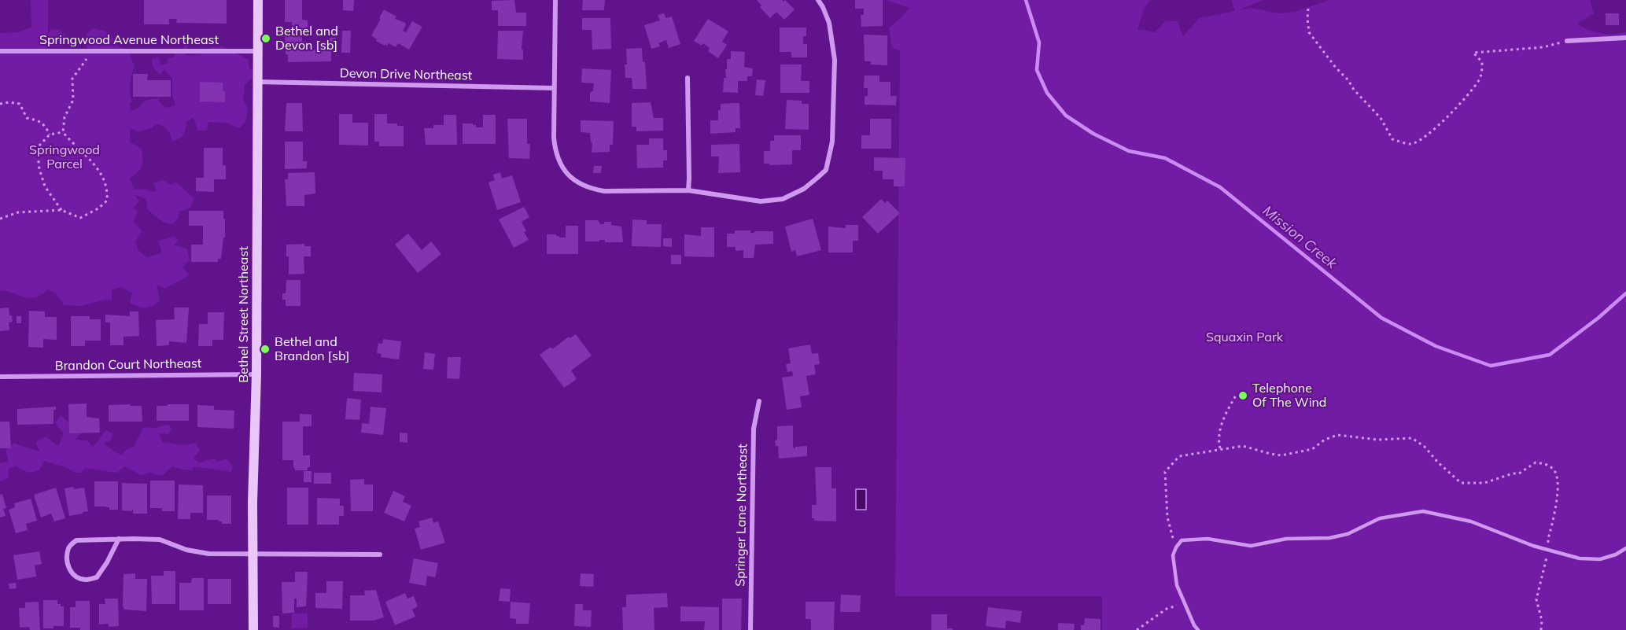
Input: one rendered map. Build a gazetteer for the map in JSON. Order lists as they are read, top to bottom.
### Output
{
  "streets": {
    "street": [
      "Springwood Avenue Northeast",
      "Devon Drive Northeast",
      "Bethel Street Northeast",
      "Brandon Court Northeast",
      "Springer Lane Northeast"
    ]
  },
  "crossings": [
    ["Springwood Avenue Northeast", "Bethel Street Northeast"],
    ["Devon Drive Northeast", "Bethel Street Northeast"],
    ["Bethel Street Northeast", "Brandon Court Northeast"]
  ],
  "water": ["Mission Creek"],
  "parks": ["Springwood Parcel", "Squaxin Park"],
  "places": ["Bethel and Devon [sb]", "Bethel and Brandon [sb]", "Telephone Of The Wind"]
}
